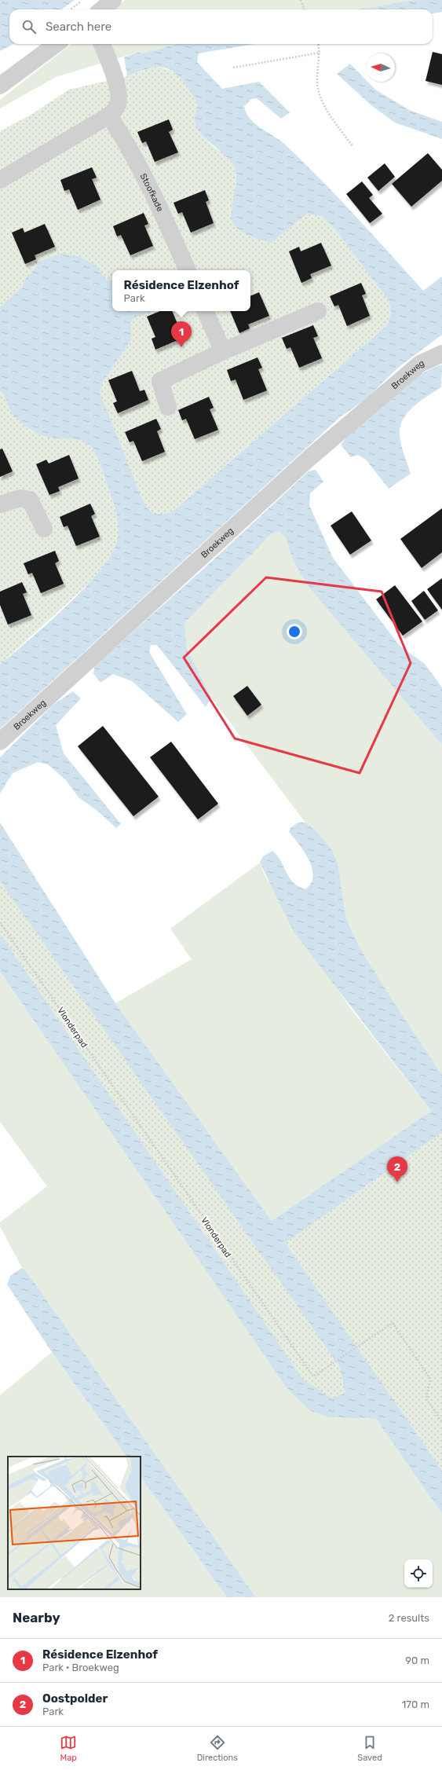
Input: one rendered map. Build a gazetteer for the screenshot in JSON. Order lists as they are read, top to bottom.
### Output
{
  "streets": {
    "street": ["Stoofkade", "Broekweg"],
    "path": ["Vlonderpad"]
  },
  "north": "left",
  "page": {
    "search": "Search here",
    "popup": ["Résidence Elzenhof", "Park"],
    "pins": ["1", "2"],
    "heading": ["Nearby", "2 results"],
    "list": [
      {
        "mark": "1",
        "name": "Résidence Elzenhof",
        "note": "Park · Broekweg",
        "value": "90 m"
      },
      {
        "mark": "2",
        "name": "Oostpolder",
        "note": "Park",
        "value": "170 m"
      }
    ],
    "nav": ["Map", "Directions", "Saved"]
  }
}
